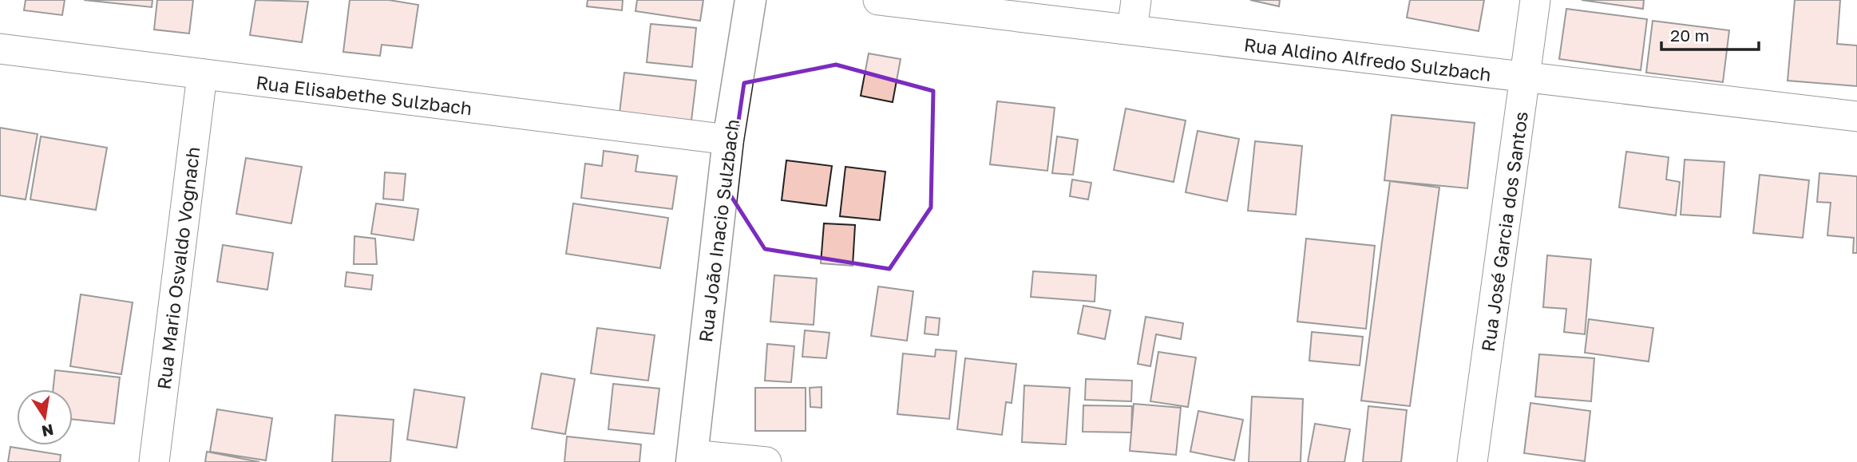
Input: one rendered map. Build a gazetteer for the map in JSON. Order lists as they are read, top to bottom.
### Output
{
  "streets": {
    "street": [
      "Rua Aldino Alfredo Sulzbach",
      "Rua Elisabethe Sulzbach",
      "Rua João Inacio Sulzbach",
      "Rua José Garcia dos Santos",
      "Rua Mario Osvaldo Vognach"
    ]
  },
  "crossings": [
    ["Rua Aldino Alfredo Sulzbach", "Rua José Garcia dos Santos"],
    ["Rua Elisabethe Sulzbach", "Rua João Inacio Sulzbach"],
    ["Rua Elisabethe Sulzbach", "Rua Mario Osvaldo Vognach"]
  ],
  "scale_bar": "20 m",
  "north": "bottom"
}
